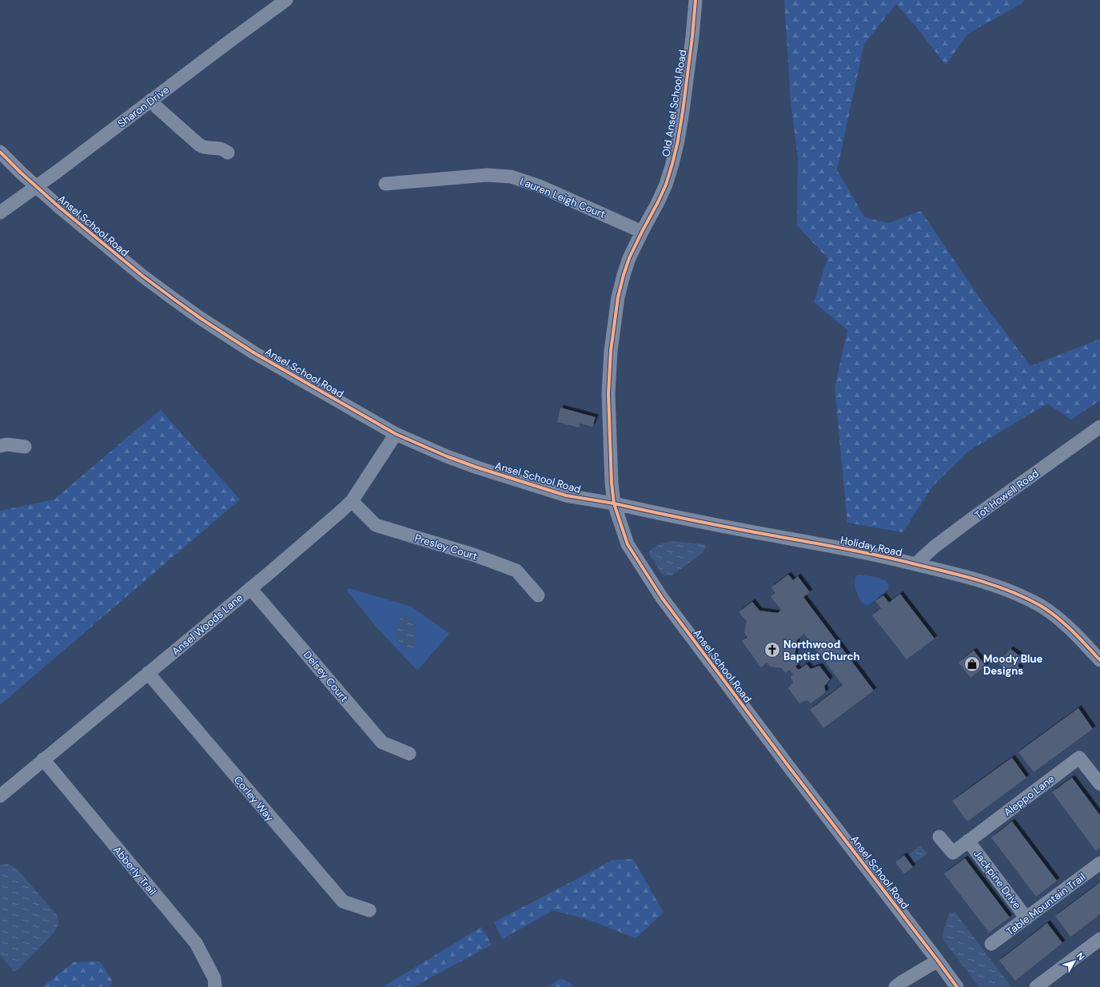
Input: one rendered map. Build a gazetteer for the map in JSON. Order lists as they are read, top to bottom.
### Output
{
  "streets": {
    "street": [
      "Old Ansel School Road",
      "Sharon Drive",
      "Lauren Leigh Court",
      "Ansel School Road",
      "Tot Howell Road",
      "Holiday Road",
      "Presley Court",
      "Ansel Woods Lane",
      "Delsey Court",
      "Aleppo Lane",
      "Corley Way",
      "Abberly Trail",
      "Jackpine Drive",
      "Table Mountain Trail"
    ]
  },
  "crossings": [
    ["Old Ansel School Road", "Lauren Leigh Court"],
    ["Old Ansel School Road", "Ansel School Road"],
    ["Old Ansel School Road", "Holiday Road"],
    ["Sharon Drive", "Ansel School Road"],
    ["Ansel School Road", "Holiday Road"],
    ["Ansel School Road", "Ansel Woods Lane"],
    ["Tot Howell Road", "Holiday Road"],
    ["Presley Court", "Ansel Woods Lane"],
    ["Ansel Woods Lane", "Delsey Court"],
    ["Ansel Woods Lane", "Corley Way"],
    ["Ansel Woods Lane", "Abberly Trail"],
    ["Aleppo Lane", "Jackpine Drive"],
    ["Jackpine Drive", "Table Mountain Trail"]
  ],
  "places": {
    "church": ["Northwood Baptist Church"],
    "shop": ["Moody Blue Designs"]
  },
  "north": "top right"
}
